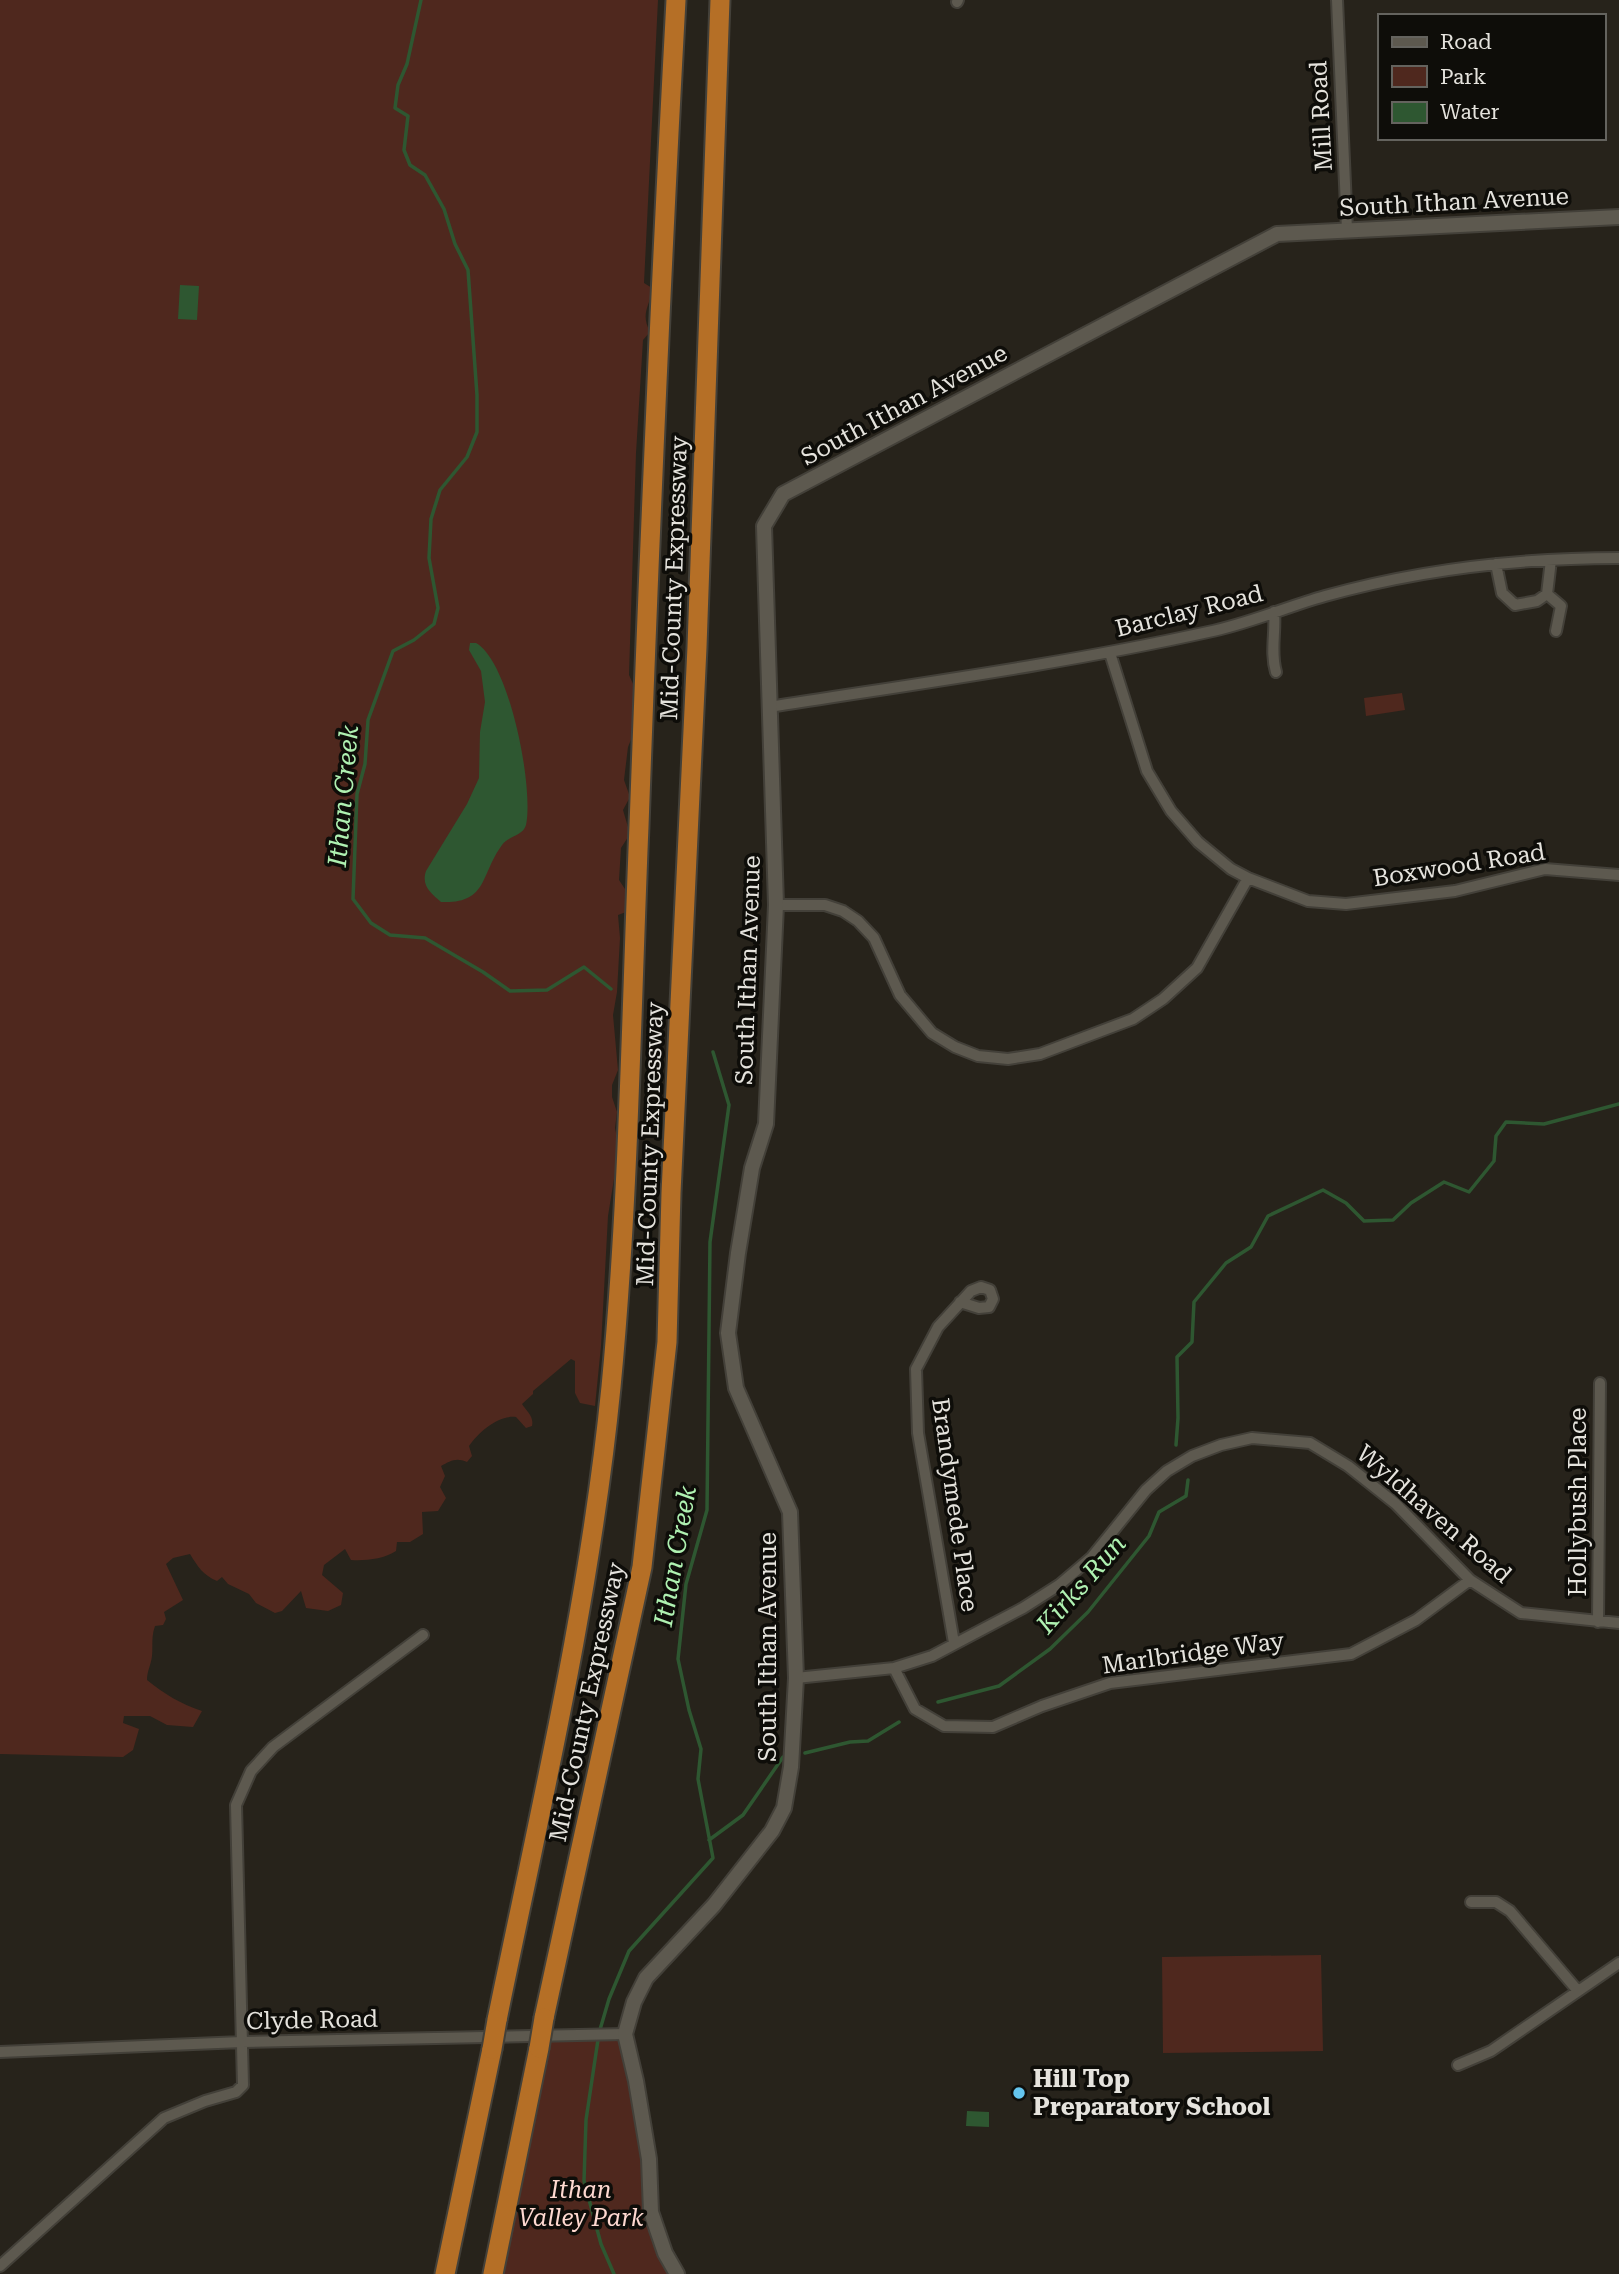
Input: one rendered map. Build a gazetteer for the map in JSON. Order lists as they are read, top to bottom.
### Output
{
  "streets": {
    "highway": ["Mid-County Expressway"],
    "street": [
      "Mill Road",
      "South Ithan Avenue",
      "Barclay Road",
      "Boxwood Road",
      "Hollybush Place",
      "Brandymede Place",
      "Wyldhaven Road",
      "Marlbridge Way",
      "Clyde Road"
    ]
  },
  "crossings": [
    ["Mill Road", "South Ithan Avenue"],
    ["South Ithan Avenue", "Barclay Road"],
    ["South Ithan Avenue", "Wyldhaven Road"],
    ["South Ithan Avenue", "Clyde Road"],
    ["Barclay Road", "Boxwood Road"],
    ["Hollybush Place", "Wyldhaven Road"],
    ["Brandymede Place", "Wyldhaven Road"],
    ["Wyldhaven Road", "Marlbridge Way"]
  ],
  "water": ["Ithan Creek", "Kirks Run"],
  "parks": ["Ithan Valley Park"],
  "places": ["Hill Top Preparatory School"],
  "legend": ["Road", "Park", "Water"]
}
